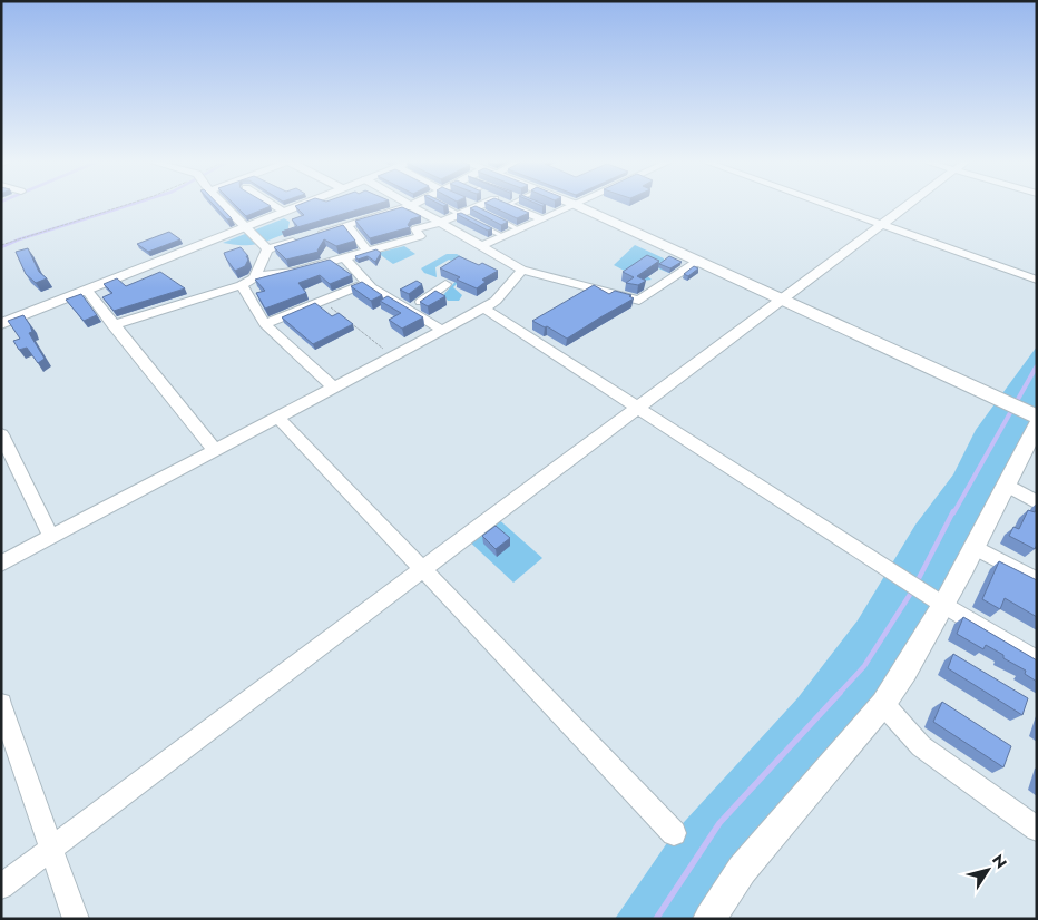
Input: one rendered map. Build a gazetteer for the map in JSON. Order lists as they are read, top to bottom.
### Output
{
  "north": "top right"
}
